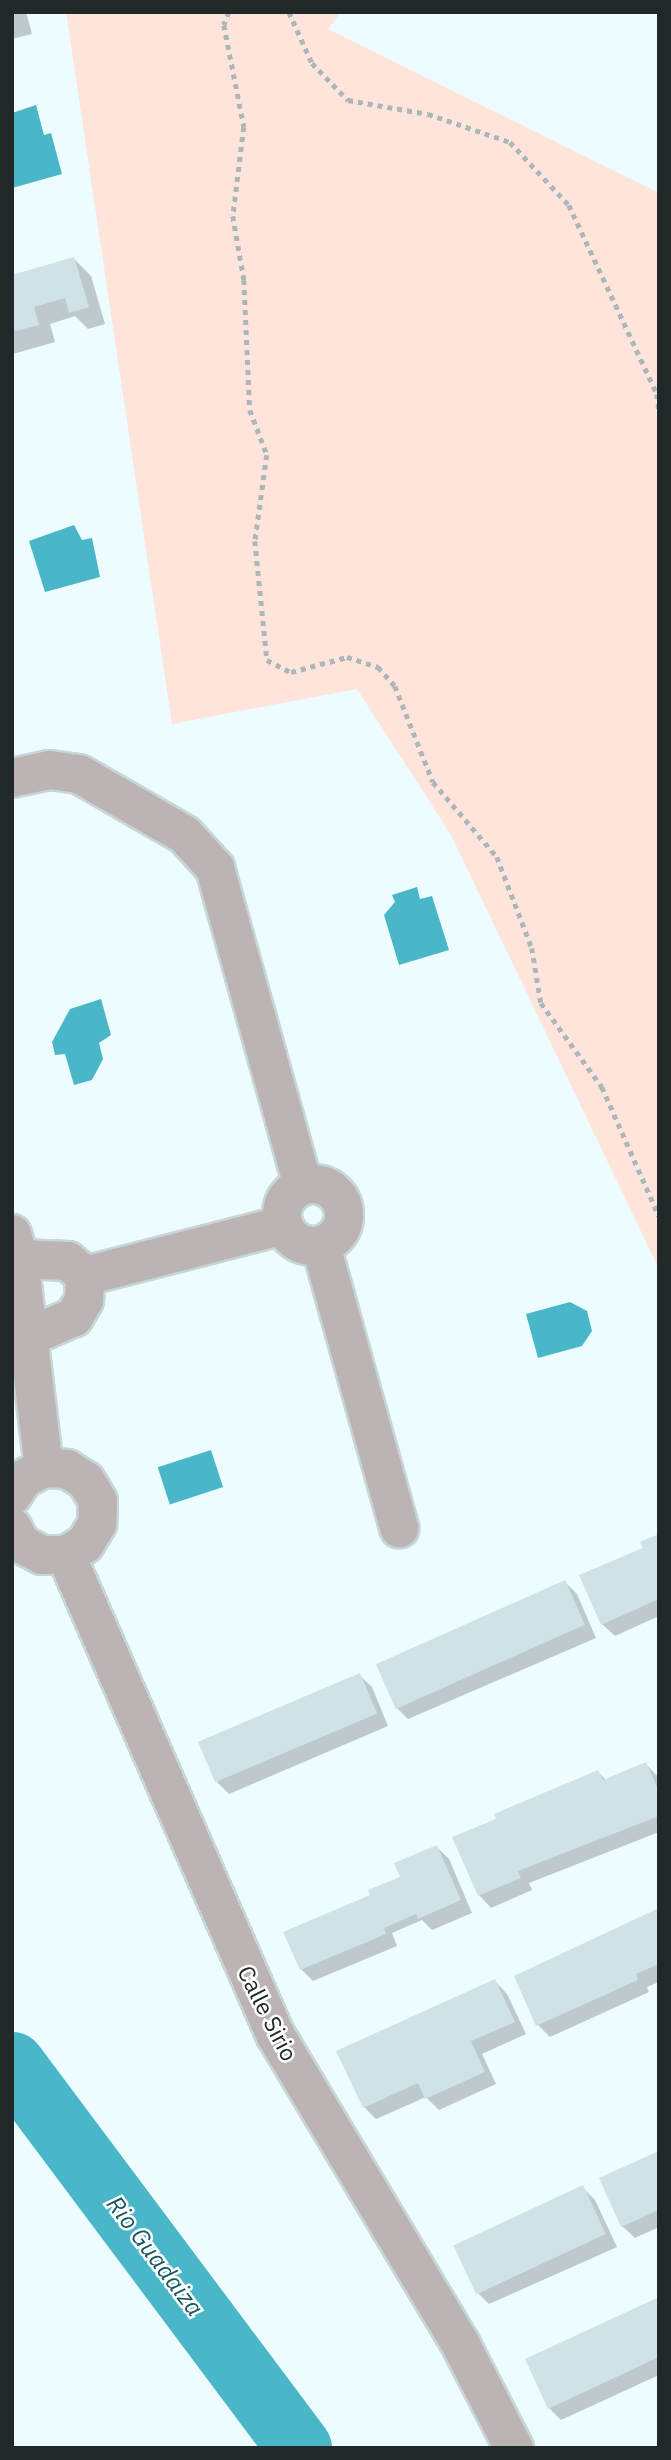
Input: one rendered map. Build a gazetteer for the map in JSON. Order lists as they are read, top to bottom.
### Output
{
  "streets": {
    "street": ["Calle Sirio"]
  },
  "water": ["Rio Guadaiza"]
}
